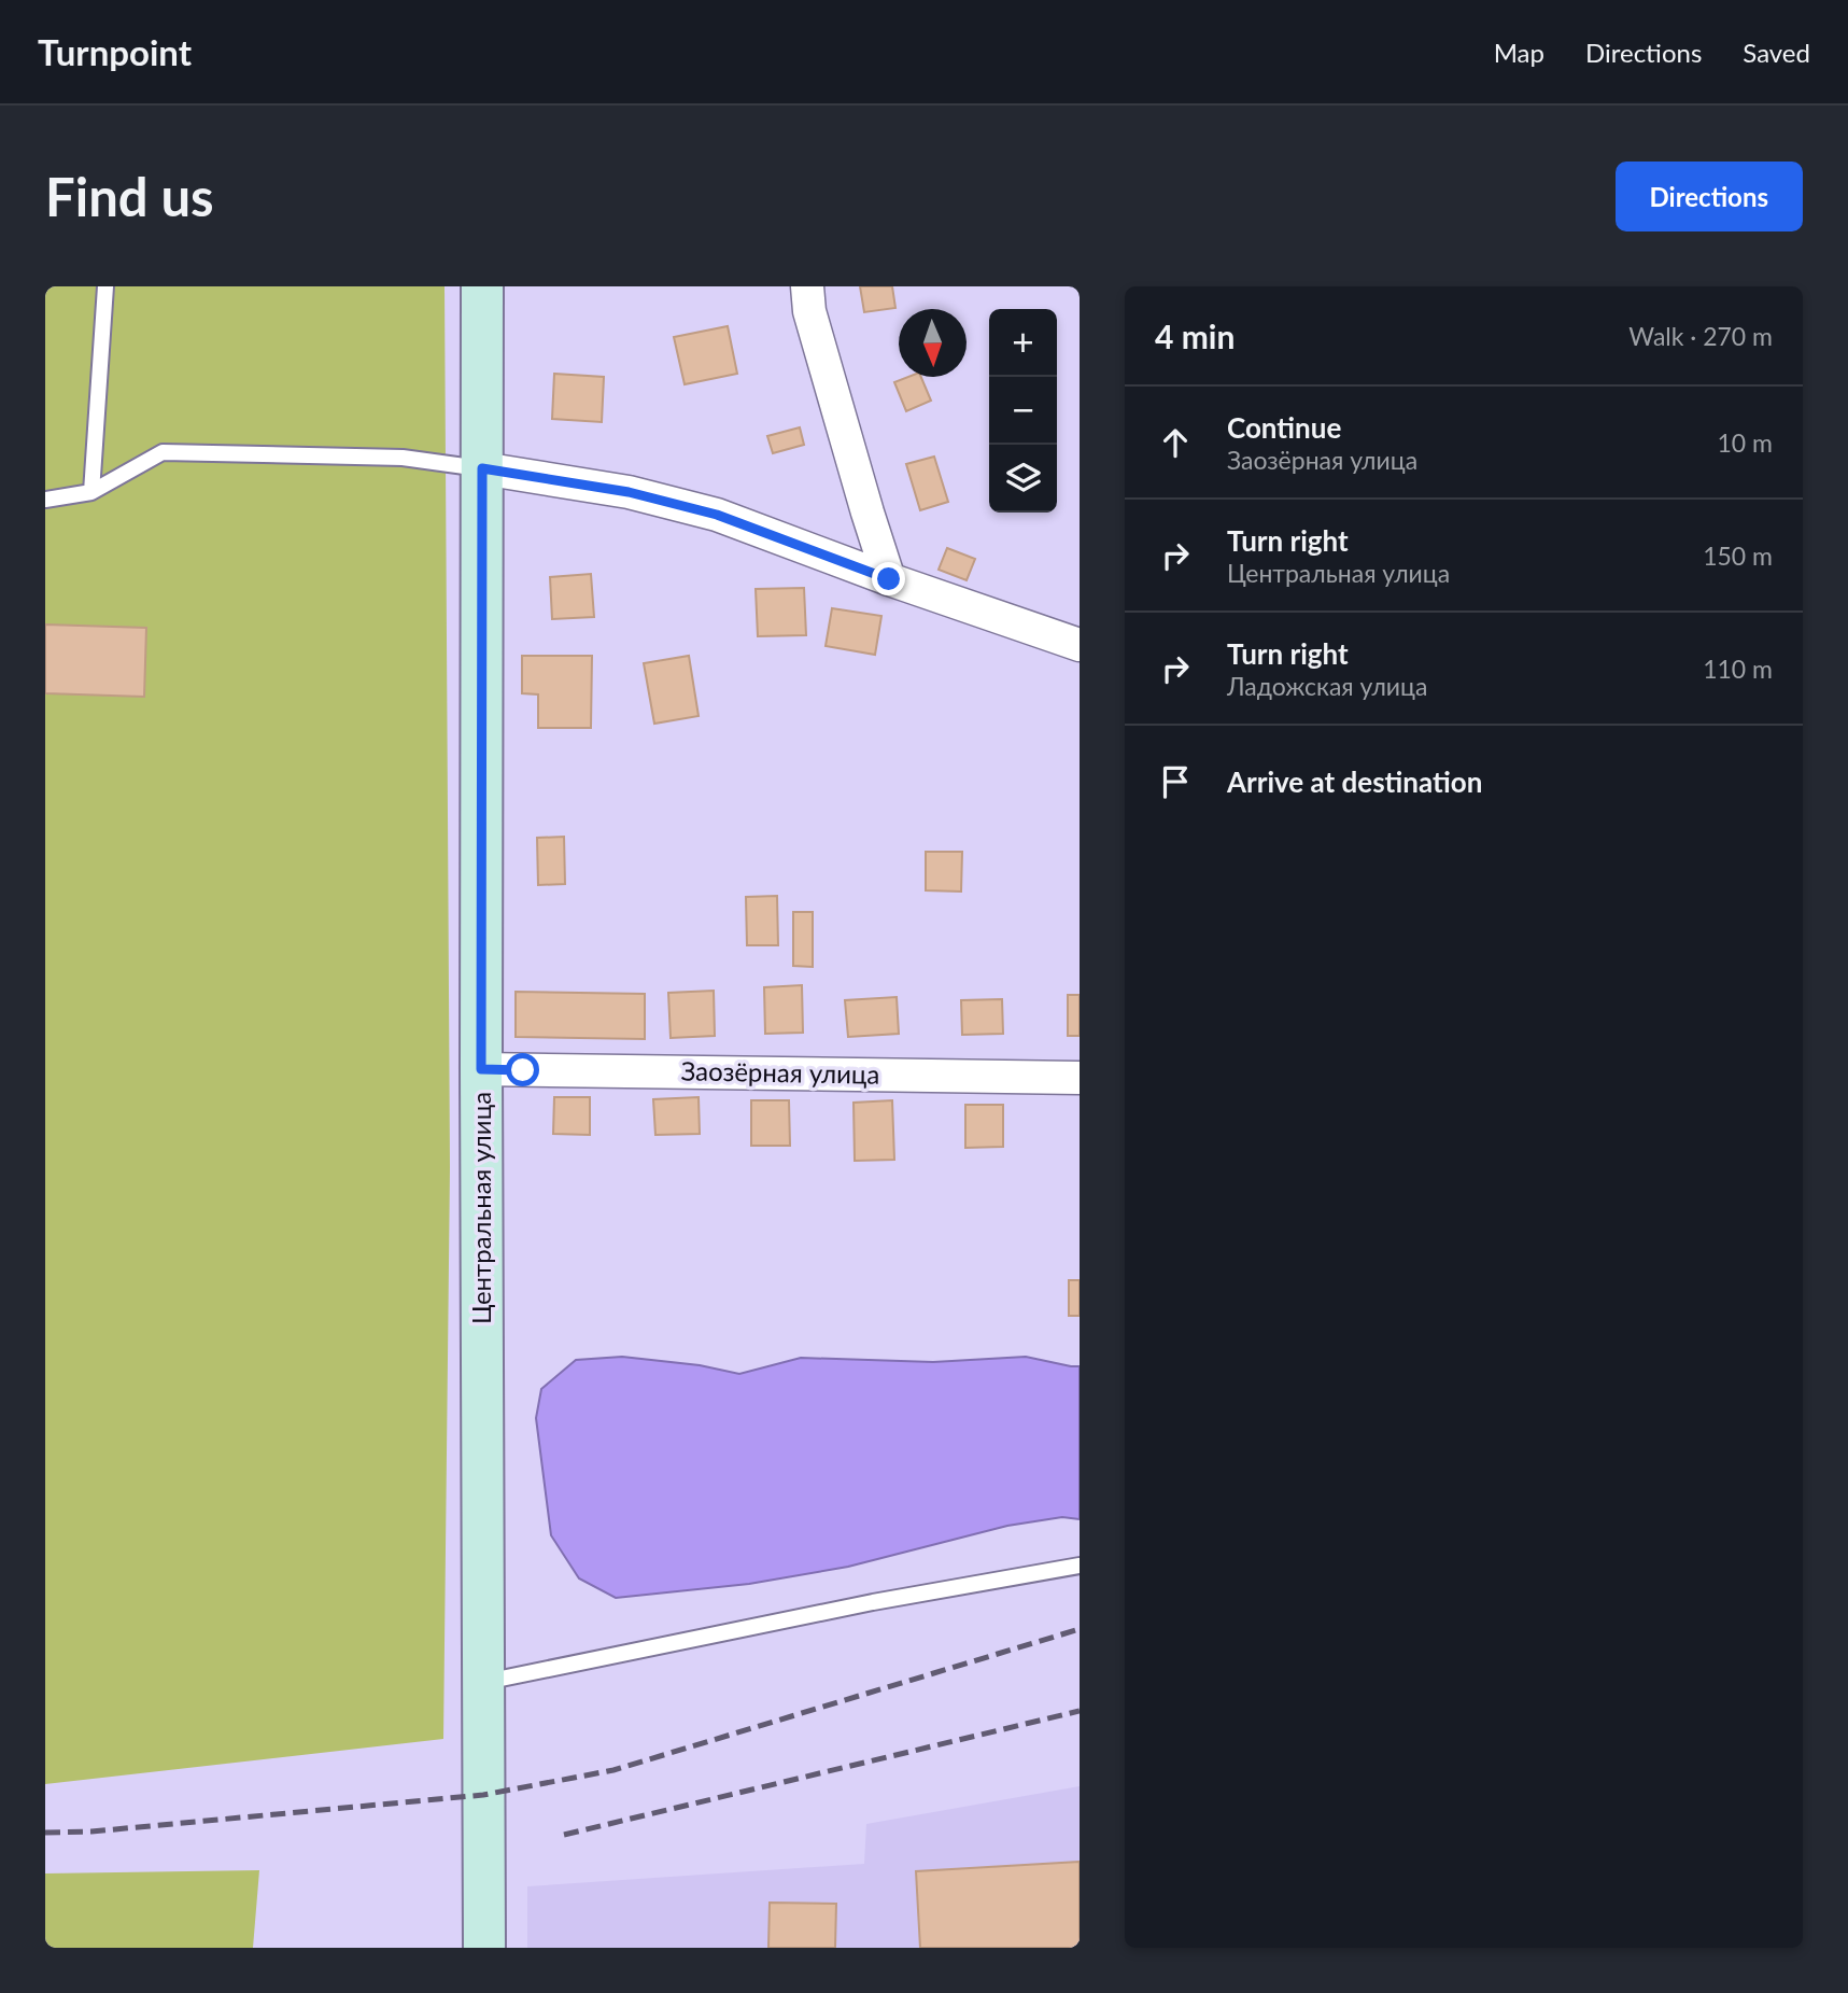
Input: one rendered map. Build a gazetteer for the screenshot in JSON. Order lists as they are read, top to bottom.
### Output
{
  "streets": {
    "street": ["Заозёрная улица", "Центральная улица"]
  },
  "crossings": [
    ["Заозёрная улица", "Центральная улица"]
  ],
  "north": "bottom",
  "page": {
    "header": "Turnpoint",
    "nav": ["Map", "Directions", "Saved"],
    "buttons": "Directions",
    "title": "Find us",
    "heading": ["4 min", "Walk · 270 m"],
    "map_buttons": ["+", "−"],
    "list": [
      ["Continue", "Заозёрная улица", "10 m"],
      ["Turn right", "Центральная улица", "150 m"],
      ["Turn right", "Ладожская улица", "110 m"],
      "Arrive at destination"
    ]
  }
}
